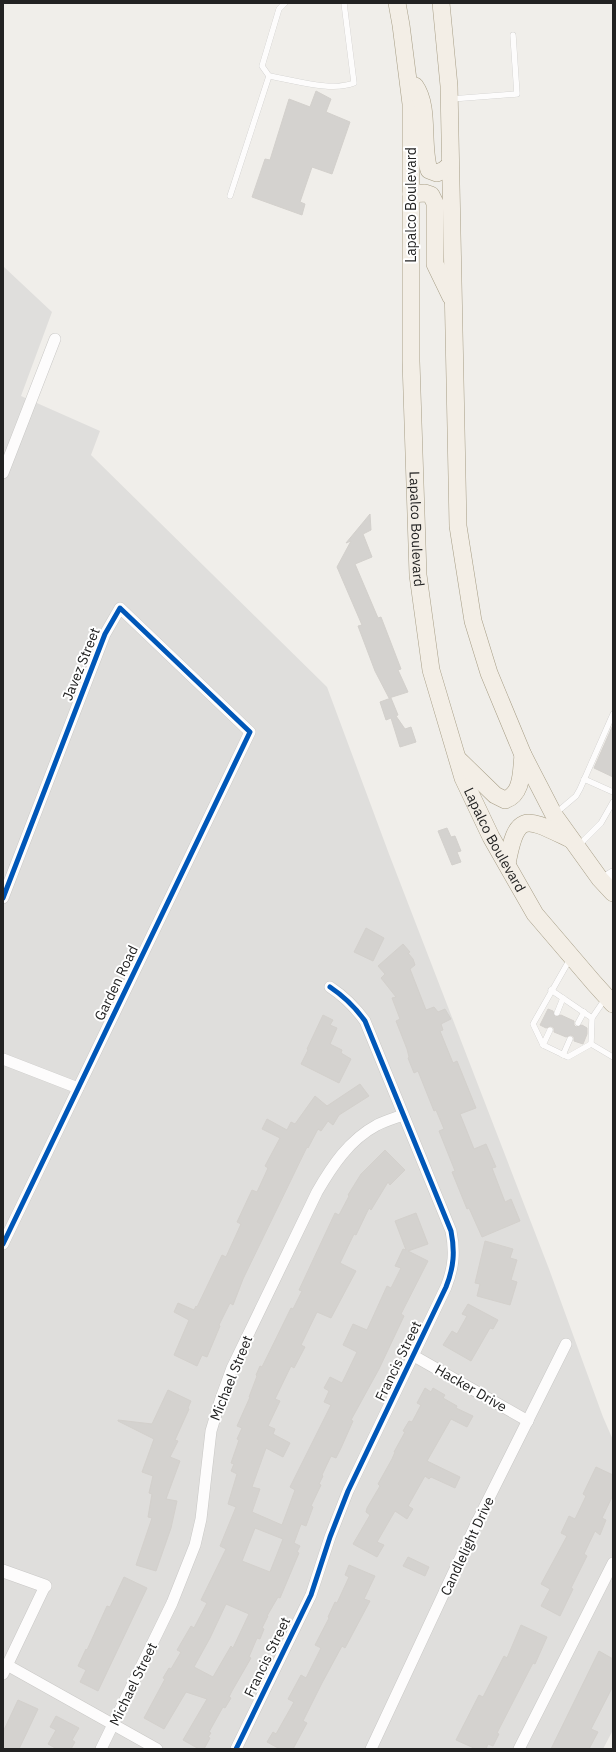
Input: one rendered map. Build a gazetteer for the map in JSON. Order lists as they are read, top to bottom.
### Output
{
  "streets": {
    "main road": ["Lapalco Boulevard"],
    "street": [
      "Javez Street",
      "Garden Road",
      "Francis Street",
      "Michael Street",
      "Hacker Drive",
      "Candlelight Drive"
    ]
  },
  "crossings": [
    ["Javez Street", "Garden Road"],
    ["Francis Street", "Michael Street"],
    ["Francis Street", "Hacker Drive"],
    ["Hacker Drive", "Candlelight Drive"]
  ]
}
